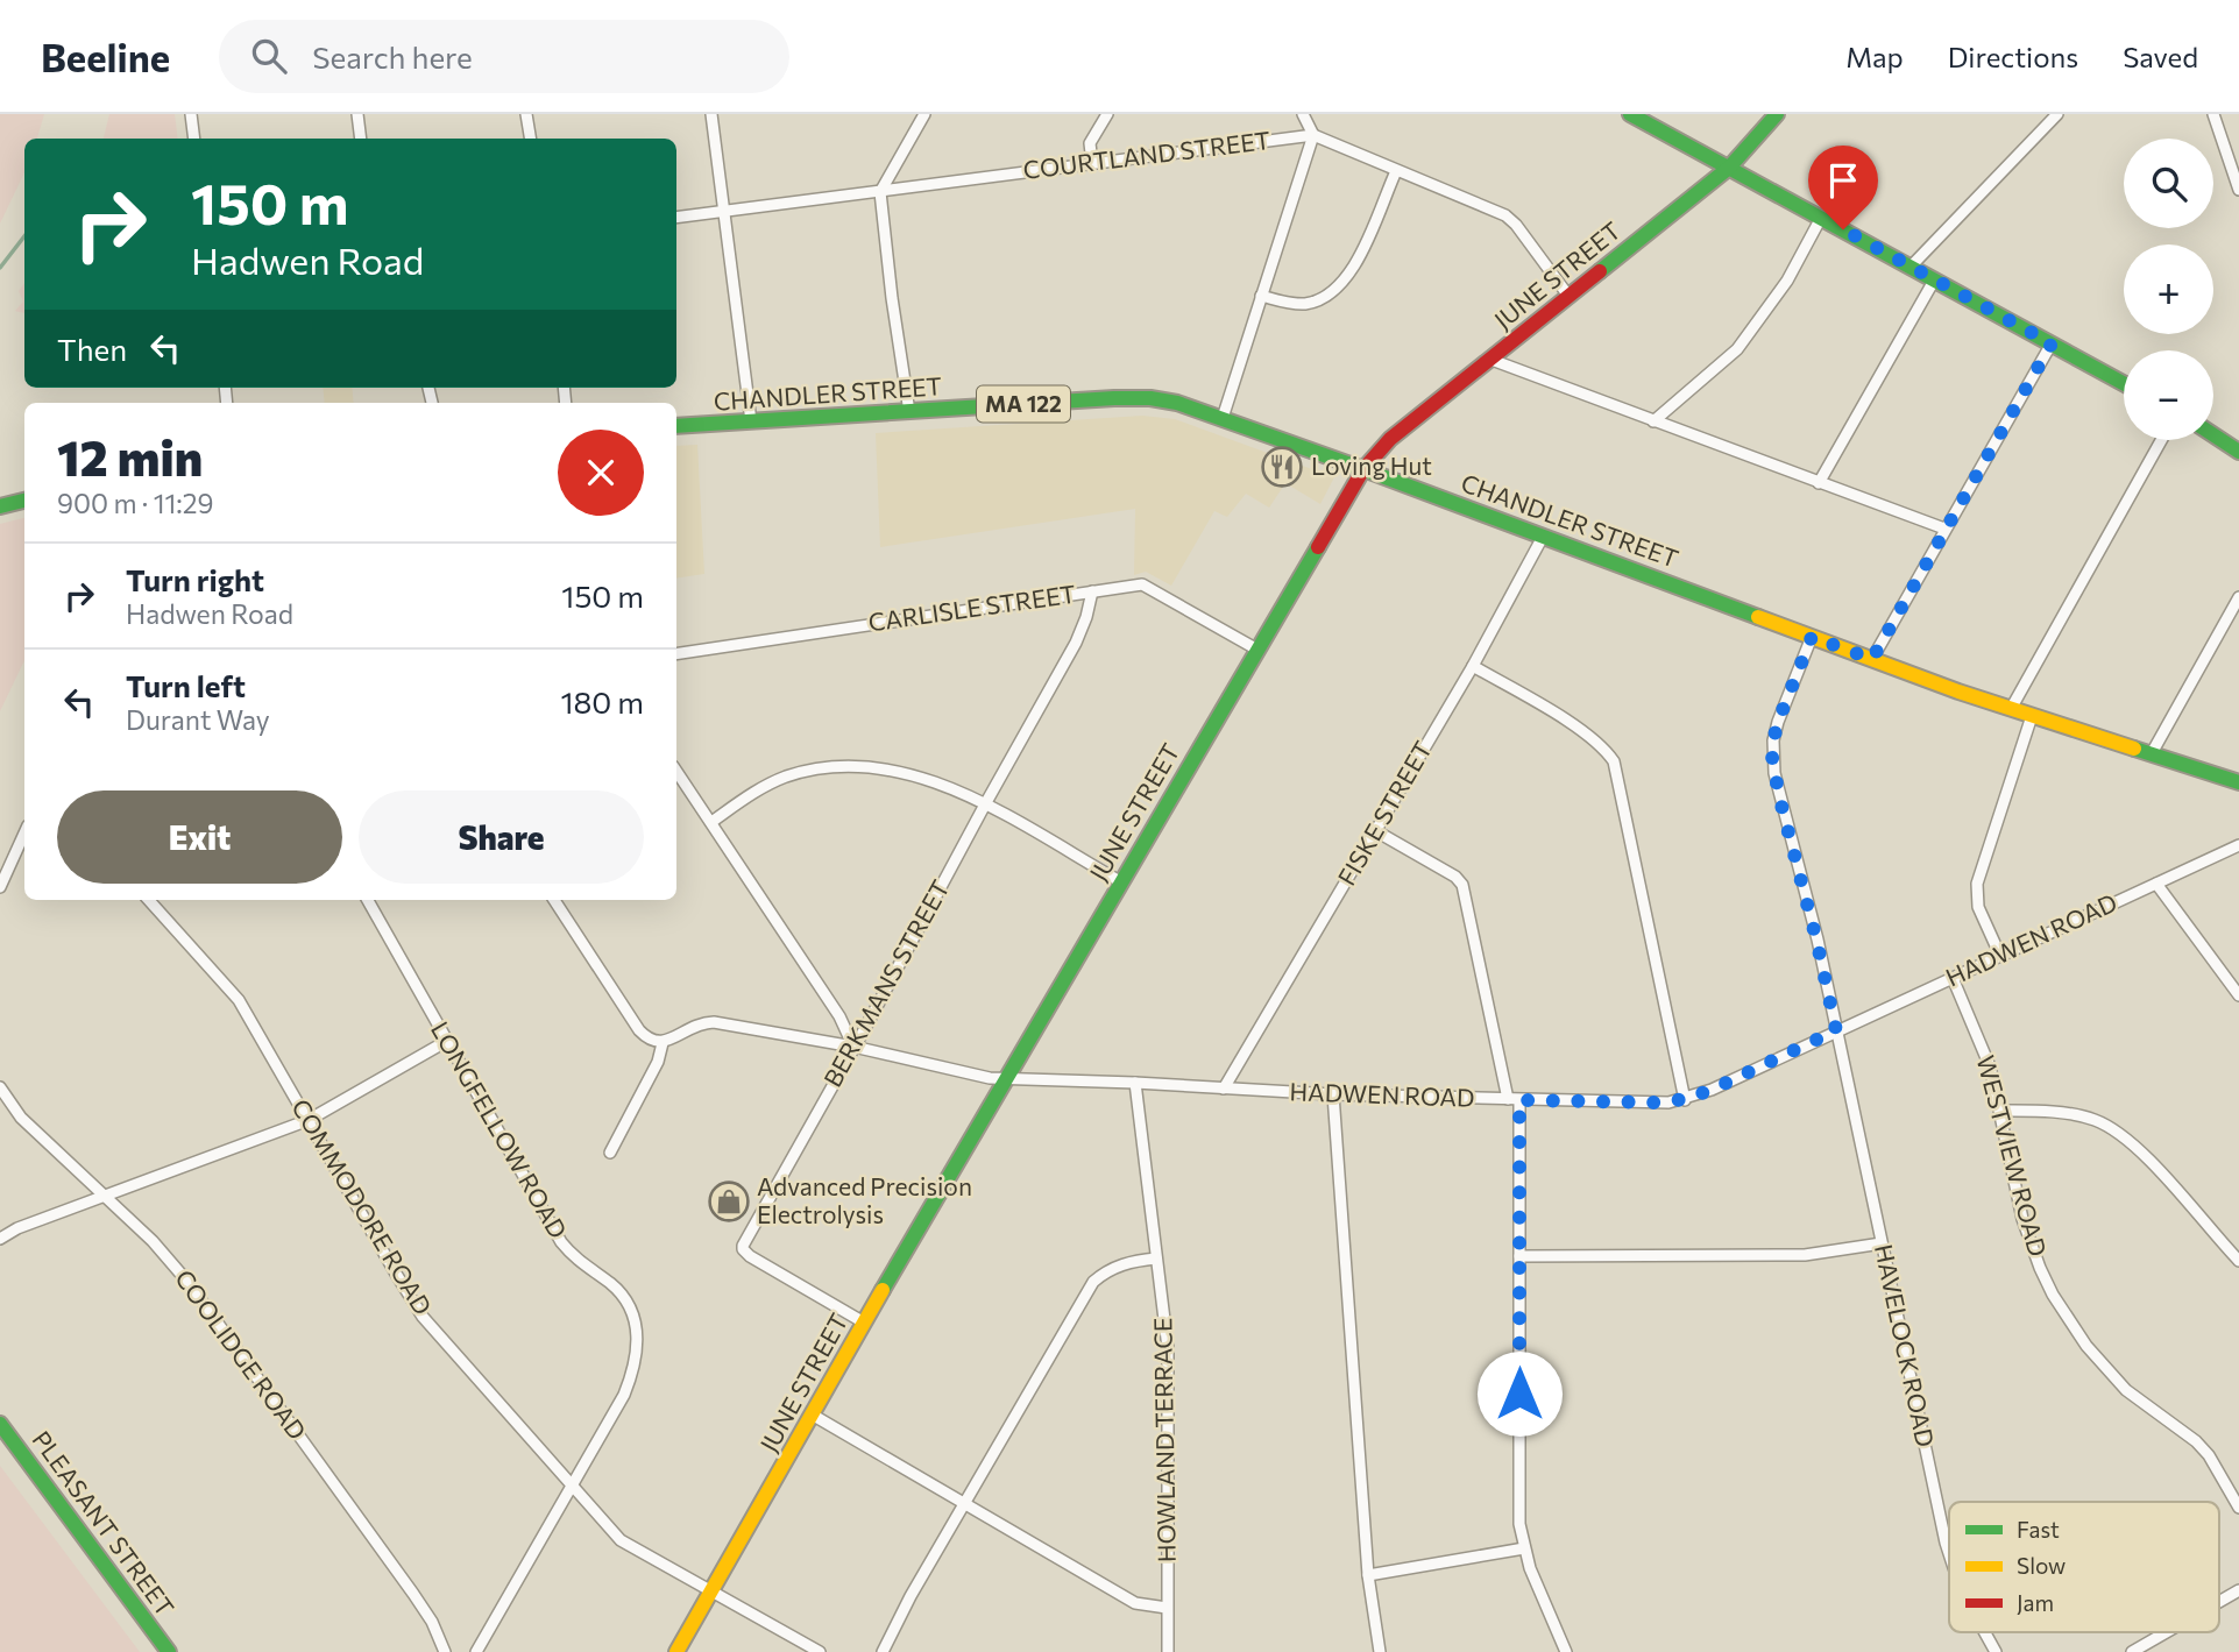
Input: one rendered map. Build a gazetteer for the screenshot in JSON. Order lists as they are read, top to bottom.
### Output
{
  "streets": {
    "street": [
      "COURTLAND STREET",
      "JUNE STREET",
      "CHANDLER STREET",
      "MA 122",
      "CARLISLE STREET",
      "FISKE STREET",
      "HADWEN ROAD",
      "BERKMANS STREET",
      "LONGFELLOW ROAD",
      "WESTVIEW ROAD",
      "COMMODORE ROAD",
      "HAVELOCK ROAD",
      "COOLIDGE ROAD",
      "HOWLAND TERRACE",
      "PLEASANT STREET"
    ]
  },
  "crossings": [
    ["JUNE STREET", "CHANDLER STREET"],
    ["JUNE STREET", "CARLISLE STREET"],
    ["JUNE STREET", "HADWEN ROAD"],
    ["JUNE STREET", "BERKMANS STREET"],
    ["JUNE STREET", "COMMODORE ROAD"],
    ["CHANDLER STREET", "FISKE STREET"],
    ["CHANDLER STREET", "HAVELOCK ROAD"],
    ["CARLISLE STREET", "BERKMANS STREET"],
    ["FISKE STREET", "HADWEN ROAD"],
    ["HADWEN ROAD", "BERKMANS STREET"],
    ["HADWEN ROAD", "WESTVIEW ROAD"],
    ["HADWEN ROAD", "HAVELOCK ROAD"],
    ["HADWEN ROAD", "HOWLAND TERRACE"],
    ["LONGFELLOW ROAD", "COMMODORE ROAD"]
  ],
  "places": {
    "restaurant": ["Loving Hut"],
    "shop": ["Advanced Precision Electrolysis"]
  },
  "legend": ["Fast", "Slow", "Jam"],
  "page": {
    "header": "Beeline",
    "search": "Search here",
    "nav": ["Map", "Directions", "Saved"],
    "map_buttons": ["+", "−"],
    "turn": ["150 m", "Hadwen Road"],
    "then": "Then",
    "heading": ["12 min", "900 m · 11:29"],
    "list": [
      {
        "name": "Turn right",
        "note": "Hadwen Road",
        "value": "150 m"
      },
      {
        "name": "Turn left",
        "note": "Durant Way",
        "value": "180 m"
      }
    ],
    "buttons": ["Exit", "Share"]
  }
}
